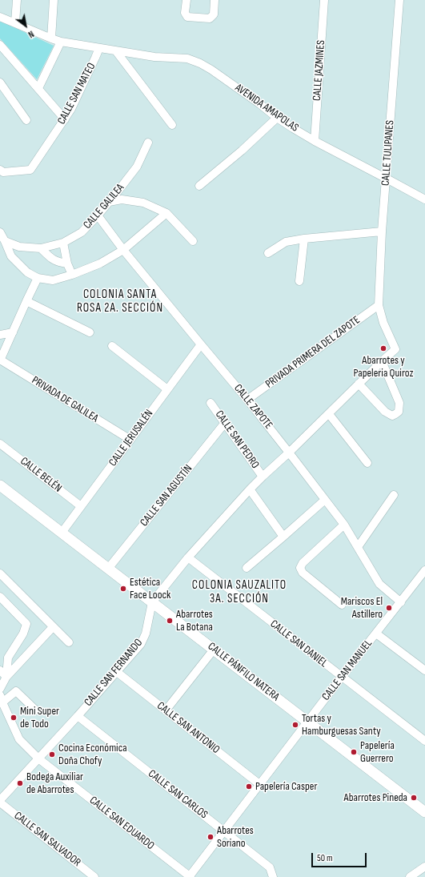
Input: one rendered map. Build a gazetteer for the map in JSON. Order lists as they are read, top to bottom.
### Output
{
  "streets": {
    "main road": ["CALLE PÁNFILO NATERA"],
    "street": [
      "CALLE JAZMINES",
      "CALLE SAN MATEO",
      "AVENIDA AMAPOLAS",
      "CALLE TULIPANES",
      "CALLE GALILEA",
      "PRIVADA PRIMERA DEL ZAPOTE",
      "PRIVADA DE GALILEA",
      "CALLE ZAPOTE",
      "CALLE JERUSALÉN",
      "CALLE SAN PEDRO",
      "CALLE BELÉN",
      "CALLE SAN AGUSTÍN",
      "CALLE SAN DANIEL",
      "CALLE SAN MANUEL",
      "CALLE SAN FERNANDO",
      "CALLE SAN ANTONIO",
      "CALLE SAN CARLOS",
      "CALLE SAN EDUARDO",
      "CALLE SAN SALVADOR"
    ]
  },
  "crossings": [
    ["CALLE JAZMINES", "AVENIDA AMAPOLAS"],
    ["CALLE SAN MATEO", "AVENIDA AMAPOLAS"],
    ["AVENIDA AMAPOLAS", "CALLE TULIPANES"],
    ["CALLE TULIPANES", "PRIVADA PRIMERA DEL ZAPOTE"],
    ["CALLE TULIPANES", "CALLE SAN FERNANDO"],
    ["CALLE GALILEA", "CALLE ZAPOTE"],
    ["PRIVADA PRIMERA DEL ZAPOTE", "CALLE ZAPOTE"],
    ["PRIVADA PRIMERA DEL ZAPOTE", "CALLE SAN FERNANDO"],
    ["PRIVADA DE GALILEA", "CALLE JERUSALÉN"],
    ["CALLE ZAPOTE", "CALLE JERUSALÉN"],
    ["CALLE ZAPOTE", "CALLE SAN MANUEL"],
    ["CALLE ZAPOTE", "CALLE SAN FERNANDO"],
    ["CALLE JERUSALÉN", "CALLE BELÉN"],
    ["CALLE JERUSALÉN", "CALLE PÁNFILO NATERA"],
    ["CALLE SAN PEDRO", "CALLE SAN AGUSTÍN"],
    ["CALLE SAN PEDRO", "CALLE SAN FERNANDO"],
    ["CALLE SAN AGUSTÍN", "CALLE PÁNFILO NATERA"],
    ["CALLE SAN DANIEL", "CALLE SAN MANUEL"],
    ["CALLE SAN DANIEL", "CALLE SAN FERNANDO"],
    ["CALLE SAN MANUEL", "CALLE PÁNFILO NATERA"],
    ["CALLE SAN MANUEL", "CALLE SAN ANTONIO"],
    ["CALLE SAN MANUEL", "CALLE SAN CARLOS"],
    ["CALLE SAN MANUEL", "CALLE SAN EDUARDO"],
    ["CALLE PÁNFILO NATERA", "CALLE SAN FERNANDO"],
    ["CALLE SAN FERNANDO", "CALLE SAN ANTONIO"],
    ["CALLE SAN FERNANDO", "CALLE SAN CARLOS"],
    ["CALLE SAN FERNANDO", "CALLE SAN EDUARDO"]
  ],
  "districts": ["COLONIA SANTA ROSA 2A. SECCIÓN", "COLONIA SAUZALITO 3A. SECCIÓN"],
  "places": [
    "Abarrotes y Papeleria Quiroz",
    "Estética Face Loock",
    "Mariscos El Astillero",
    "Abarrotes La Botana",
    "Mini Super de Todo",
    "Tortas y Hamburguesas Santy",
    "Papelería Guerrero",
    "Cocina Económica Doña Chofy",
    "Bodega Auxiliar de Abarrotes",
    "Papelería Casper",
    "Abarrotes Pineda",
    "Abarrotes Soriano"
  ],
  "scale_bar": "50 m",
  "north": "bottom right"
}
